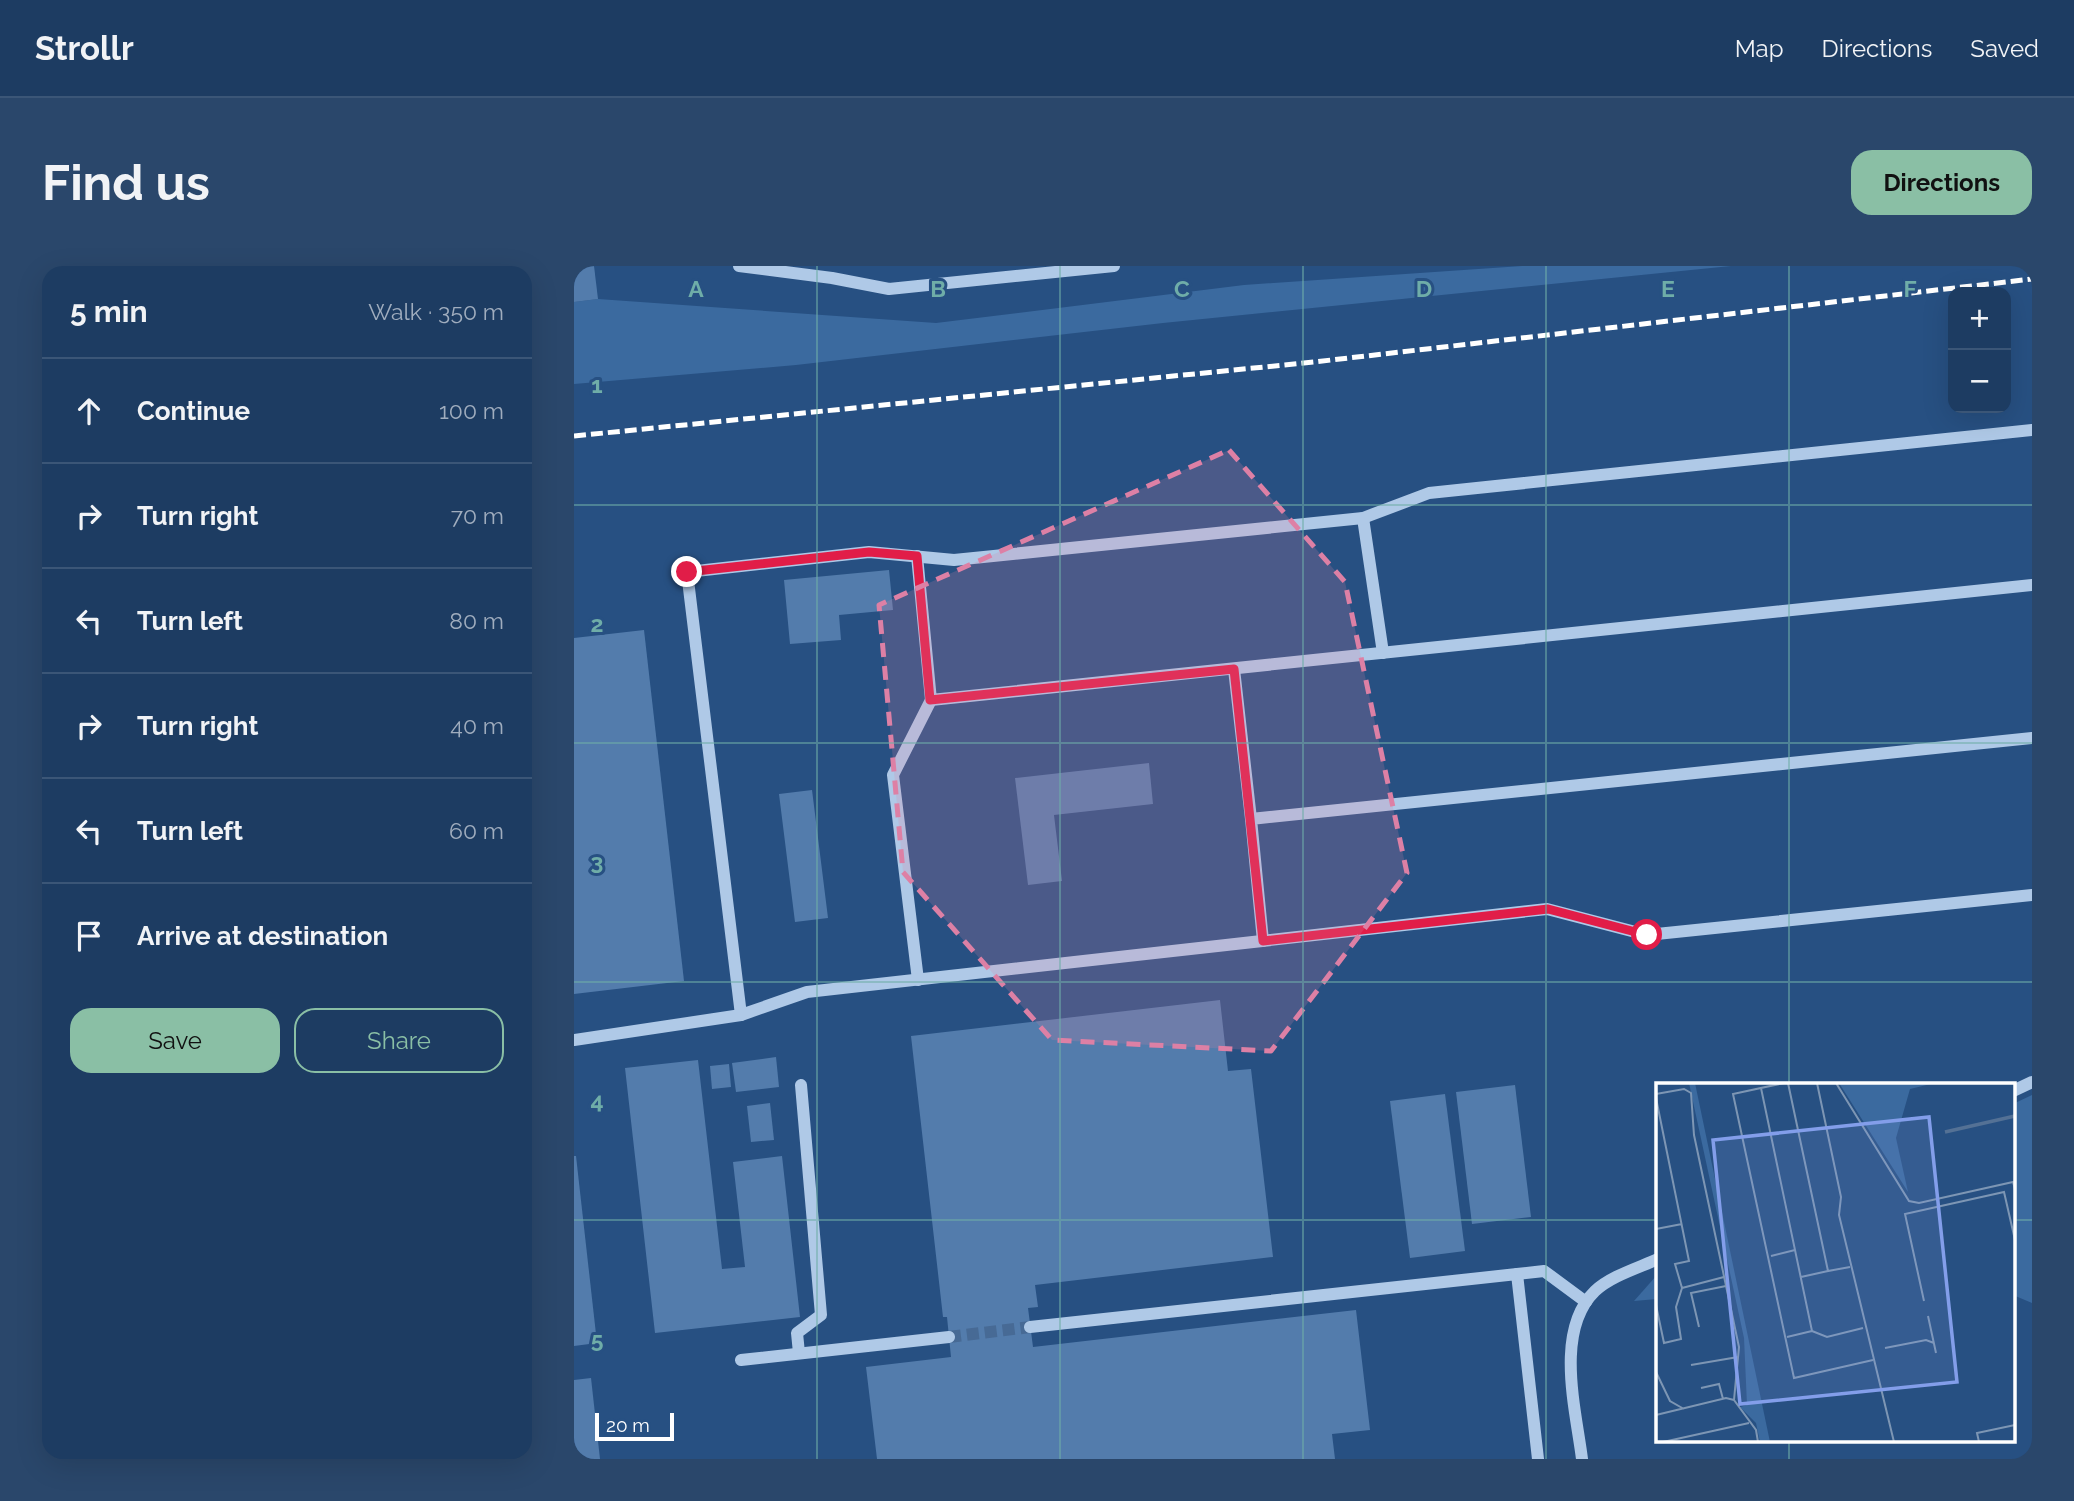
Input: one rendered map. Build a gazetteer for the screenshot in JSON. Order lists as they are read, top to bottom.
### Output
{
  "scale_bar": "20 m",
  "page": {
    "header": "Strollr",
    "nav": ["Map", "Directions", "Saved"],
    "buttons": [
      "Directions",
      ["Save", "Share"]
    ],
    "title": "Find us",
    "heading": ["5 min", "Walk · 350 m"],
    "map_buttons": ["+", "−"],
    "list": [
      ["Continue", "100 m"],
      ["Turn right", "70 m"],
      ["Turn left", "80 m"],
      ["Turn right", "40 m"],
      ["Turn left", "60 m"],
      "Arrive at destination"
    ],
    "scale": "20 m"
  },
  "grid": {
    "columns": [
      "A",
      "B",
      "C",
      "D",
      "E",
      "F"
    ],
    "rows": [
      "1",
      "2",
      "3",
      "4",
      "5"
    ]
  }
}
